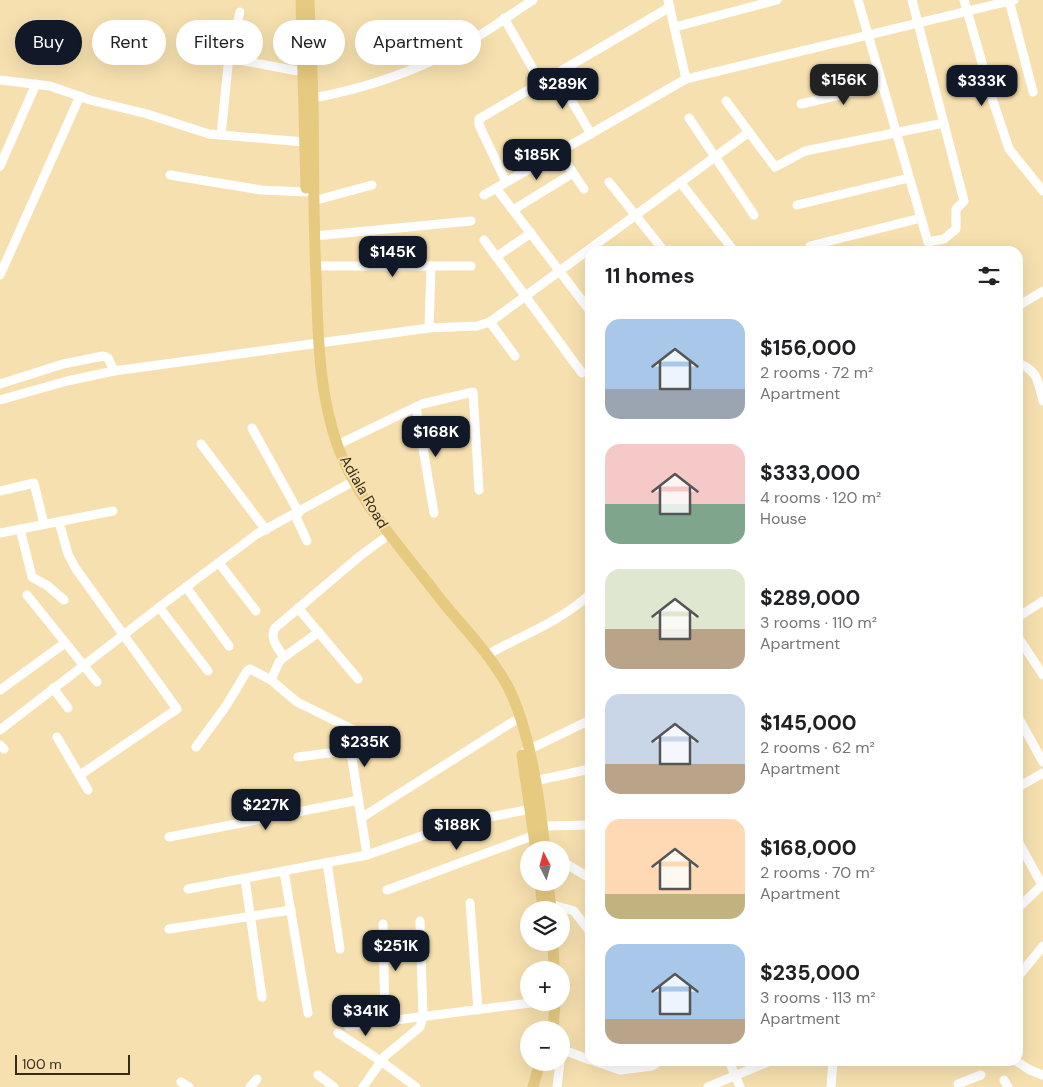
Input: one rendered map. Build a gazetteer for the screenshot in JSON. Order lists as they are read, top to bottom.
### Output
{
  "streets": {
    "main road": ["Adiala Road"]
  },
  "scale_bar": "100 m",
  "north": "top",
  "page": {
    "chip": [
      "Buy",
      "Rent",
      "Filters",
      "New",
      "Apartment"
    ],
    "price": [
      "$156K",
      "$333K",
      "$289K",
      "$185K",
      "$145K",
      "$168K",
      "$235K",
      "$227K",
      "$188K",
      "$251K",
      "$341K"
    ],
    "heading": "11 homes",
    "list": [
      {
        "name": "$156,000",
        "note": "2 rooms · 72 m² · Apartment"
      },
      {
        "name": "$333,000",
        "note": "4 rooms · 120 m² · House"
      },
      {
        "name": "$289,000",
        "note": "3 rooms · 110 m² · Apartment"
      },
      {
        "name": "$145,000",
        "note": "2 rooms · 62 m² · Apartment"
      },
      {
        "name": "$168,000",
        "note": "2 rooms · 70 m² · Apartment"
      },
      {
        "name": "$235,000",
        "note": "3 rooms · 113 m² · Apartment"
      }
    ],
    "map_buttons": ["+", "−"],
    "scale": "100 m"
  }
}
